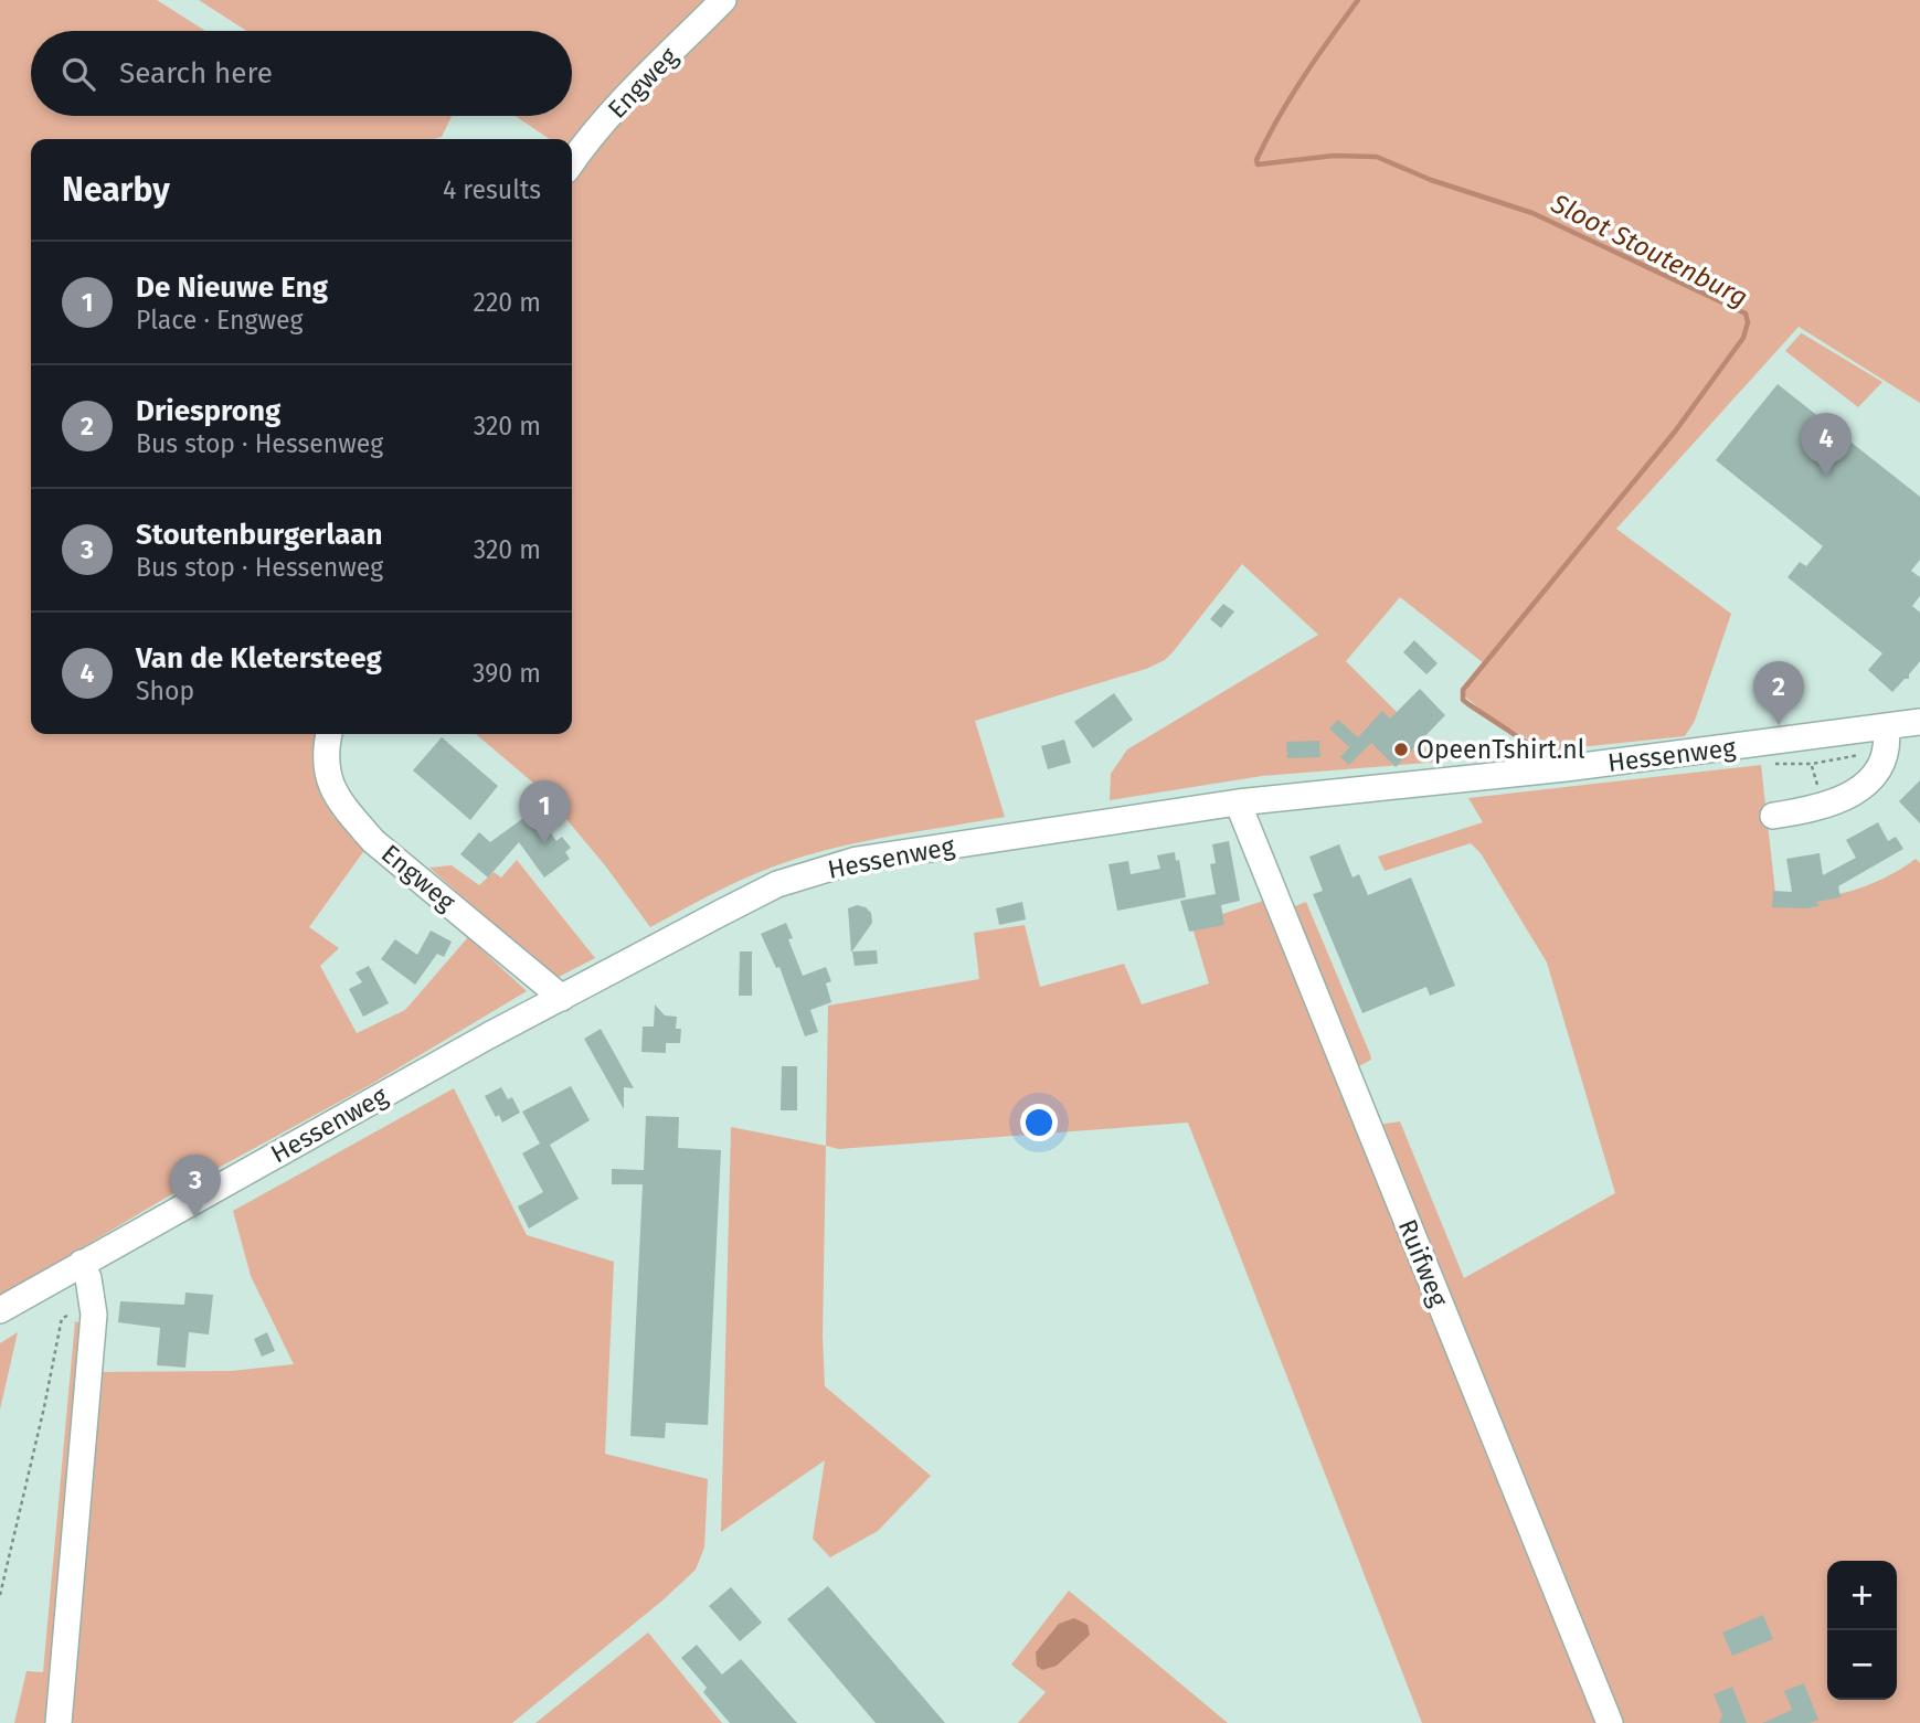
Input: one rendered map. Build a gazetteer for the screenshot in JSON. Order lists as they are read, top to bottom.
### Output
{
  "streets": {
    "street": ["Engweg", "Hessenweg", "Ruifweg"]
  },
  "crossings": [
    ["Engweg", "Hessenweg"],
    ["Hessenweg", "Ruifweg"]
  ],
  "water": ["Sloot Stoutenburg"],
  "places": ["OpeenTshirt.nl"],
  "page": {
    "search": "Search here",
    "heading": ["Nearby", "4 results"],
    "list": [
      {
        "mark": "1",
        "name": "De Nieuwe Eng",
        "note": "Place · Engweg",
        "value": "220 m"
      },
      {
        "mark": "2",
        "name": "Driesprong",
        "note": "Bus stop · Hessenweg",
        "value": "320 m"
      },
      {
        "mark": "3",
        "name": "Stoutenburgerlaan",
        "note": "Bus stop · Hessenweg",
        "value": "320 m"
      },
      {
        "mark": "4",
        "name": "Van de Kletersteeg",
        "note": "Shop",
        "value": "390 m"
      }
    ],
    "pins": [
      "4",
      "2",
      "1",
      "3"
    ],
    "map_buttons": ["+", "−"]
  }
}
